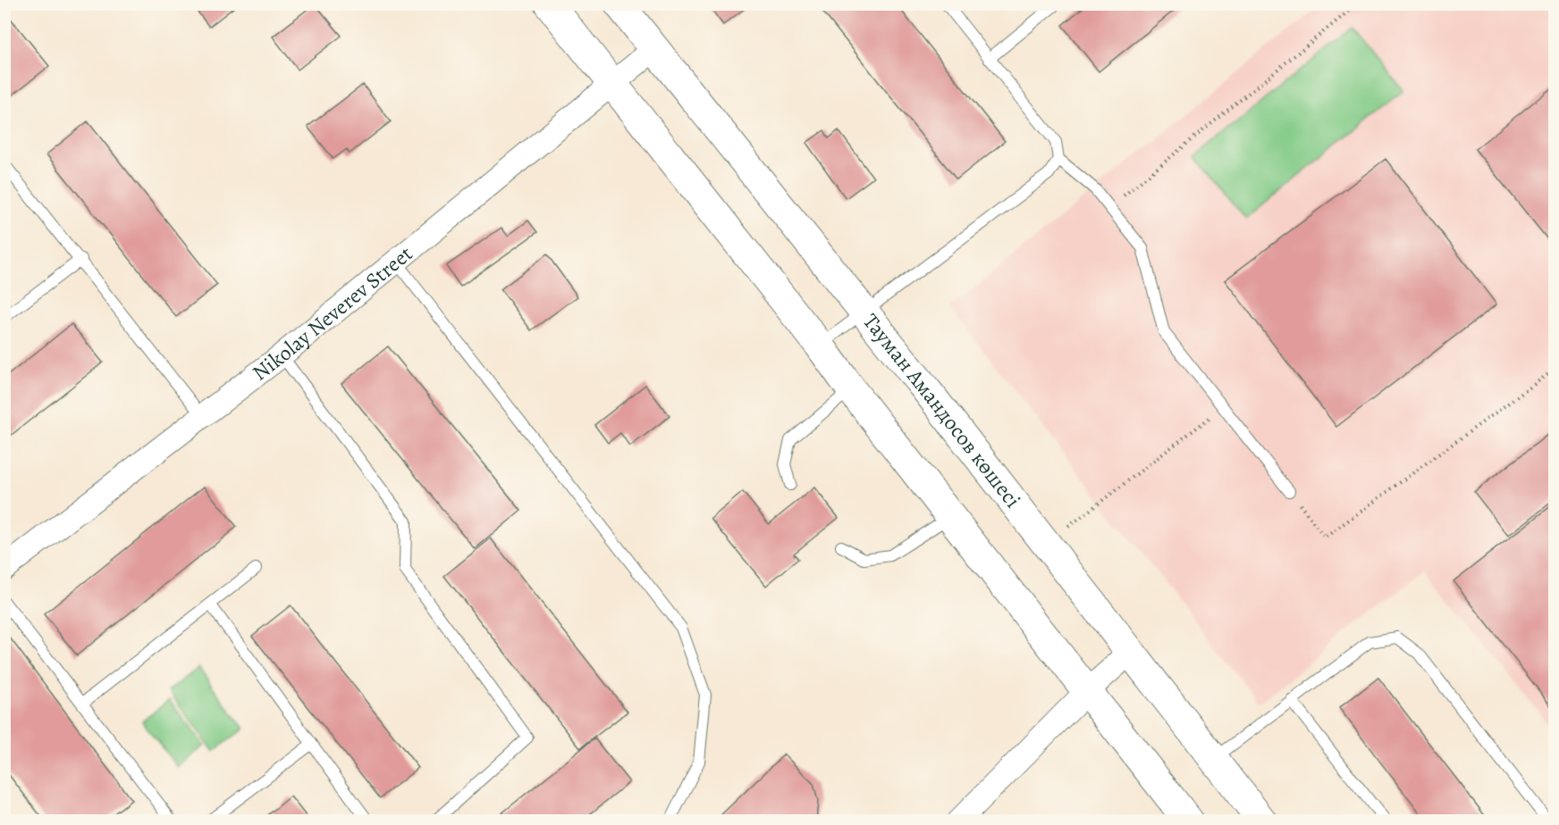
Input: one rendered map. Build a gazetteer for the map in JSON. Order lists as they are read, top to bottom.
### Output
{
  "streets": {
    "main road": ["Тауман Амандосов көшесі"],
    "street": ["Nikolay Neverev Street"]
  },
  "crossings": [
    ["Nikolay Neverev Street", "Тауман Амандосов көшесі"]
  ]
}
